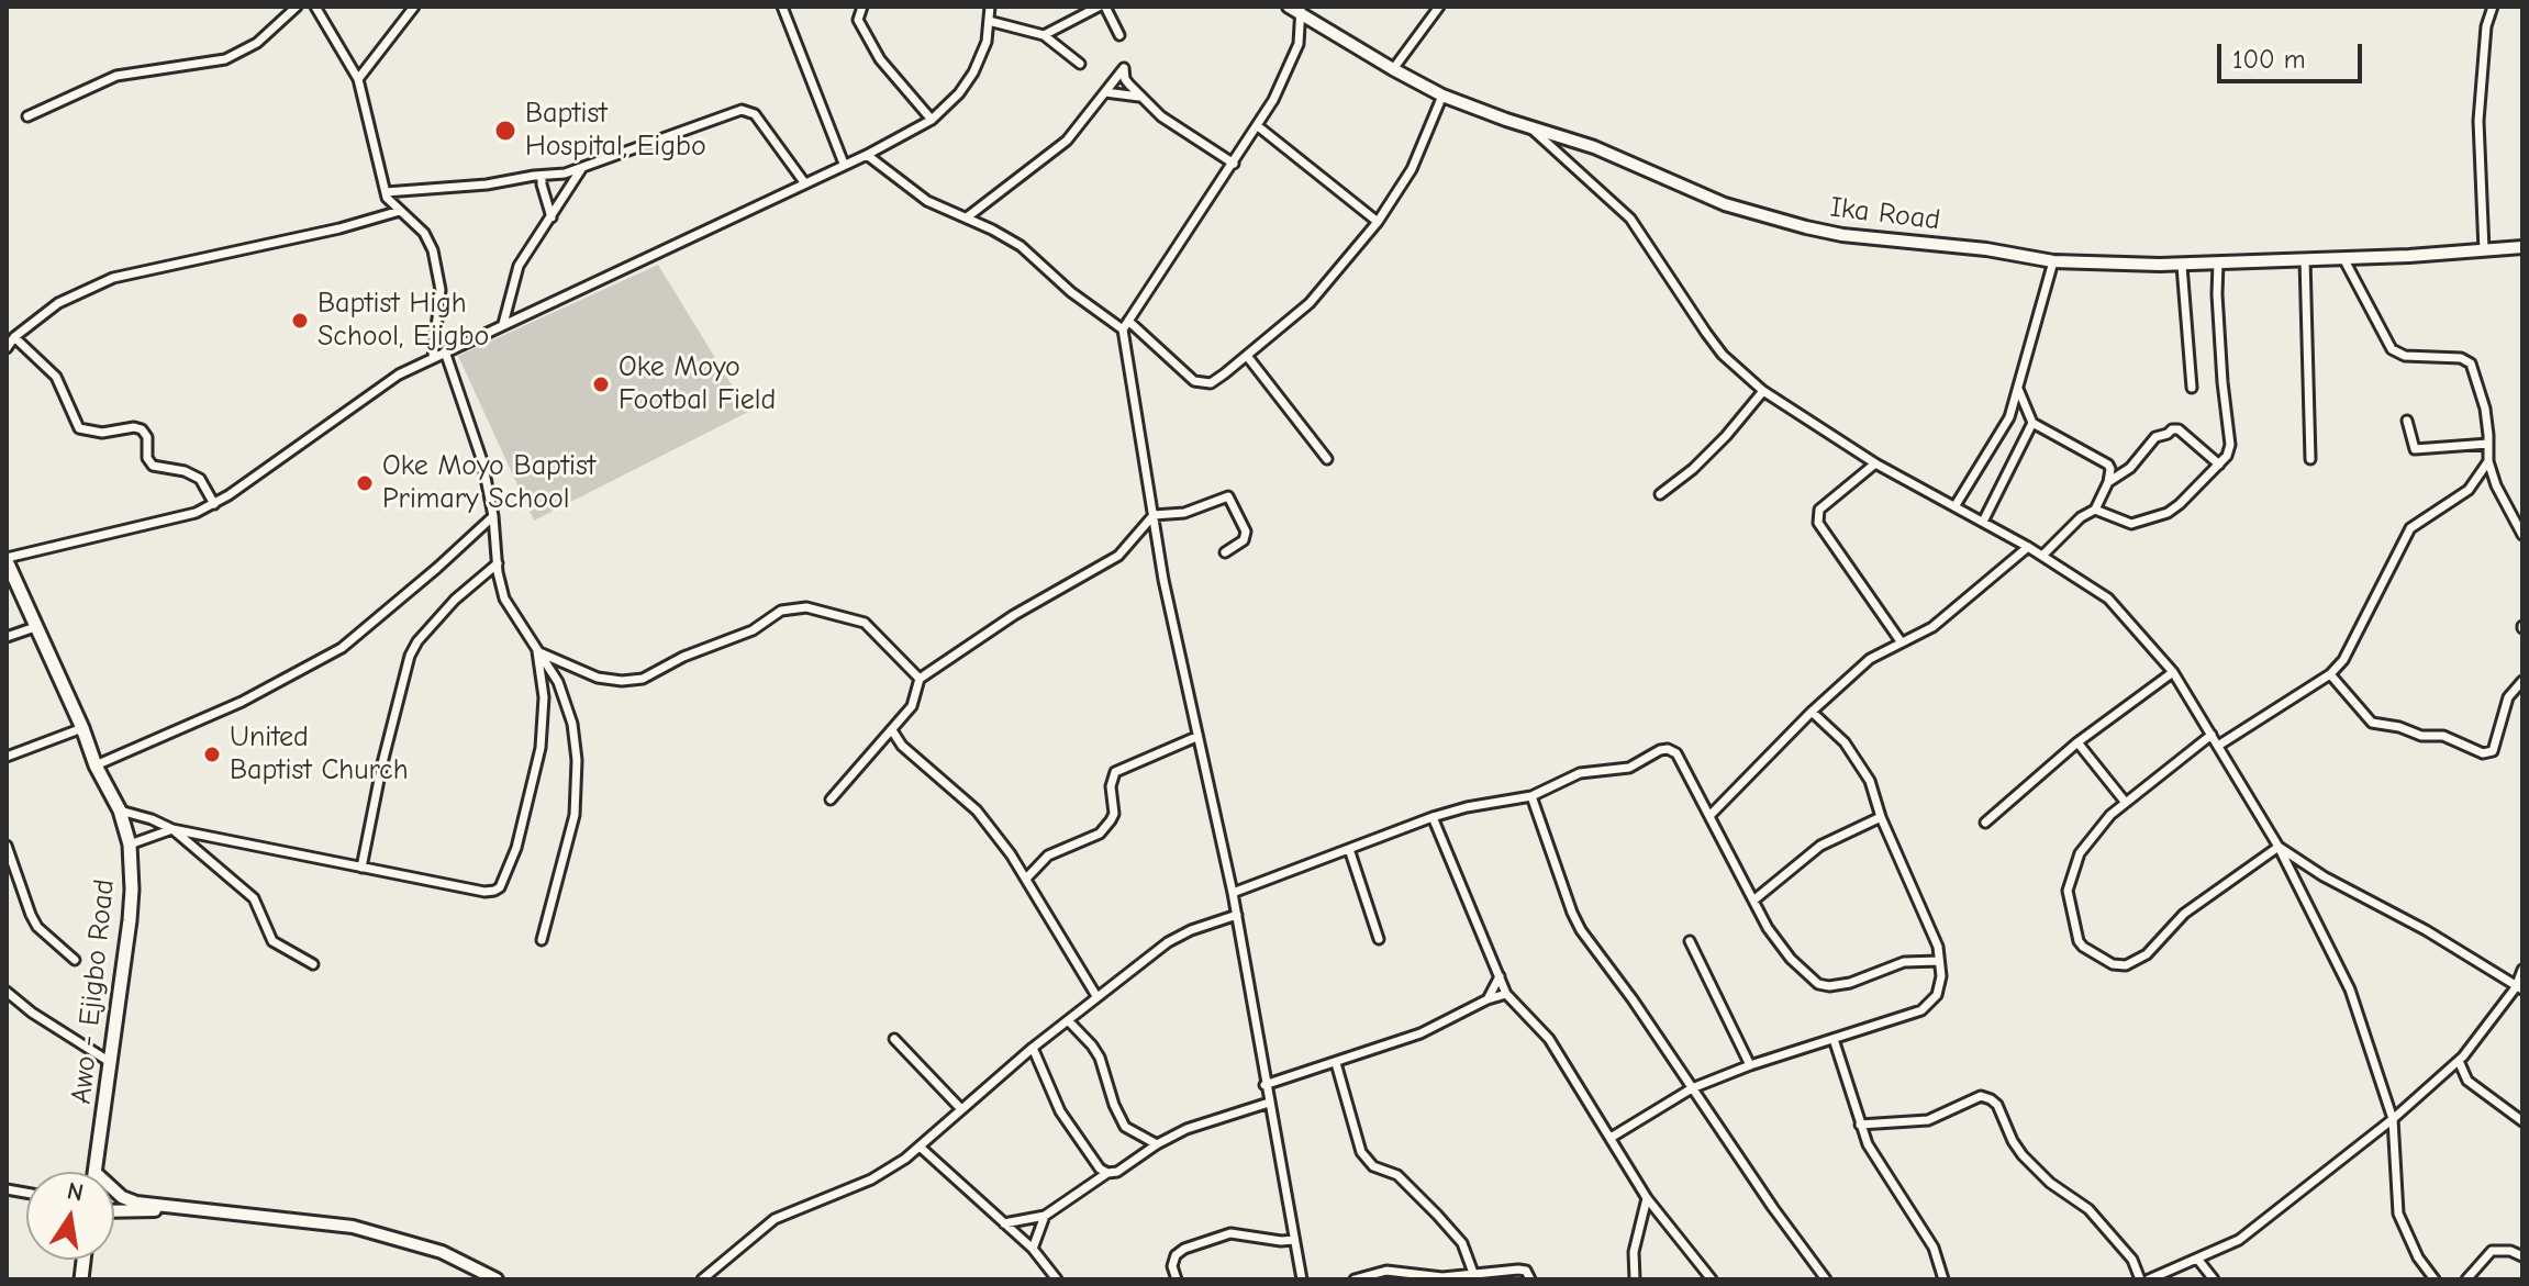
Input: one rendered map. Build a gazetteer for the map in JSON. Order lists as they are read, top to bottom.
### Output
{
  "streets": {
    "main road": ["Awo - Ejigbo Road"],
    "street": ["Ika Road"]
  },
  "places": [
    "Baptist Hospital, Eigbo",
    "Baptist High School, Ejigbo",
    "Oke Moyo Footbal Field",
    "Oke Moyo Baptist Primary School",
    "United Baptist Church"
  ],
  "scale_bar": "100 m",
  "north": "top"
}
